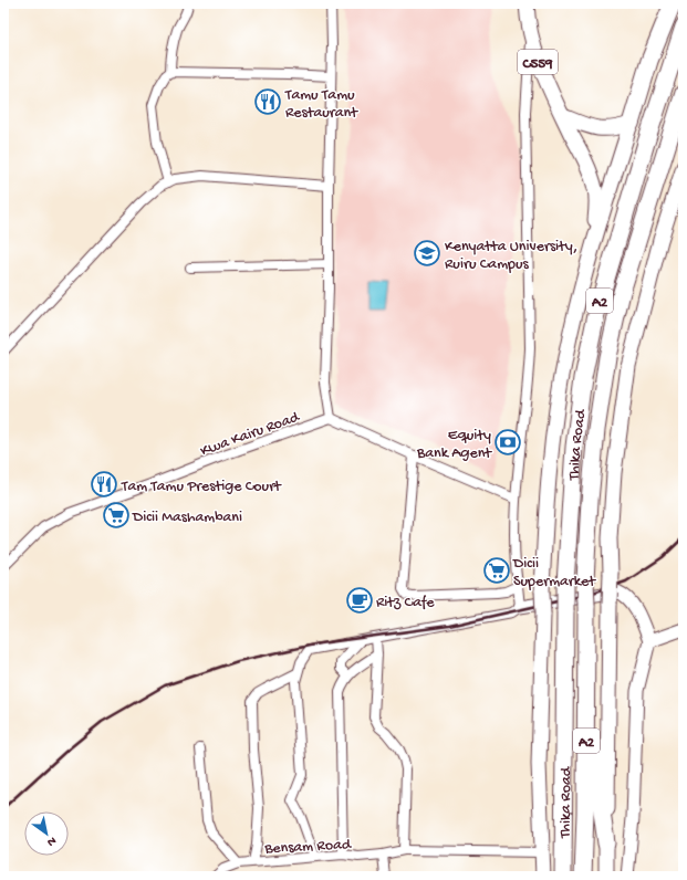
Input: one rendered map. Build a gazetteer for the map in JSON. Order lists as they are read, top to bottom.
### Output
{
  "streets": {
    "highway": ["A2", "Thika Road"],
    "main road": ["C559"],
    "street": ["Kwa Kairu Road", "Bensam Road"]
  },
  "crossings": [
    ["Thika Road", "Bensam Road"]
  ],
  "places": {
    "restaurant": ["Tamu Tamu Restaurant", "Tam Tamu Prestige Court"],
    "school or university": ["Kenyatta University, Ruiru Campus"],
    "bank": ["Equity Bank Agent"],
    "supermarket": ["Dicii Mashambani", "Dicii Supermarket"],
    "cafe": ["Ritz Cafe"]
  },
  "north": "bottom right"
}
